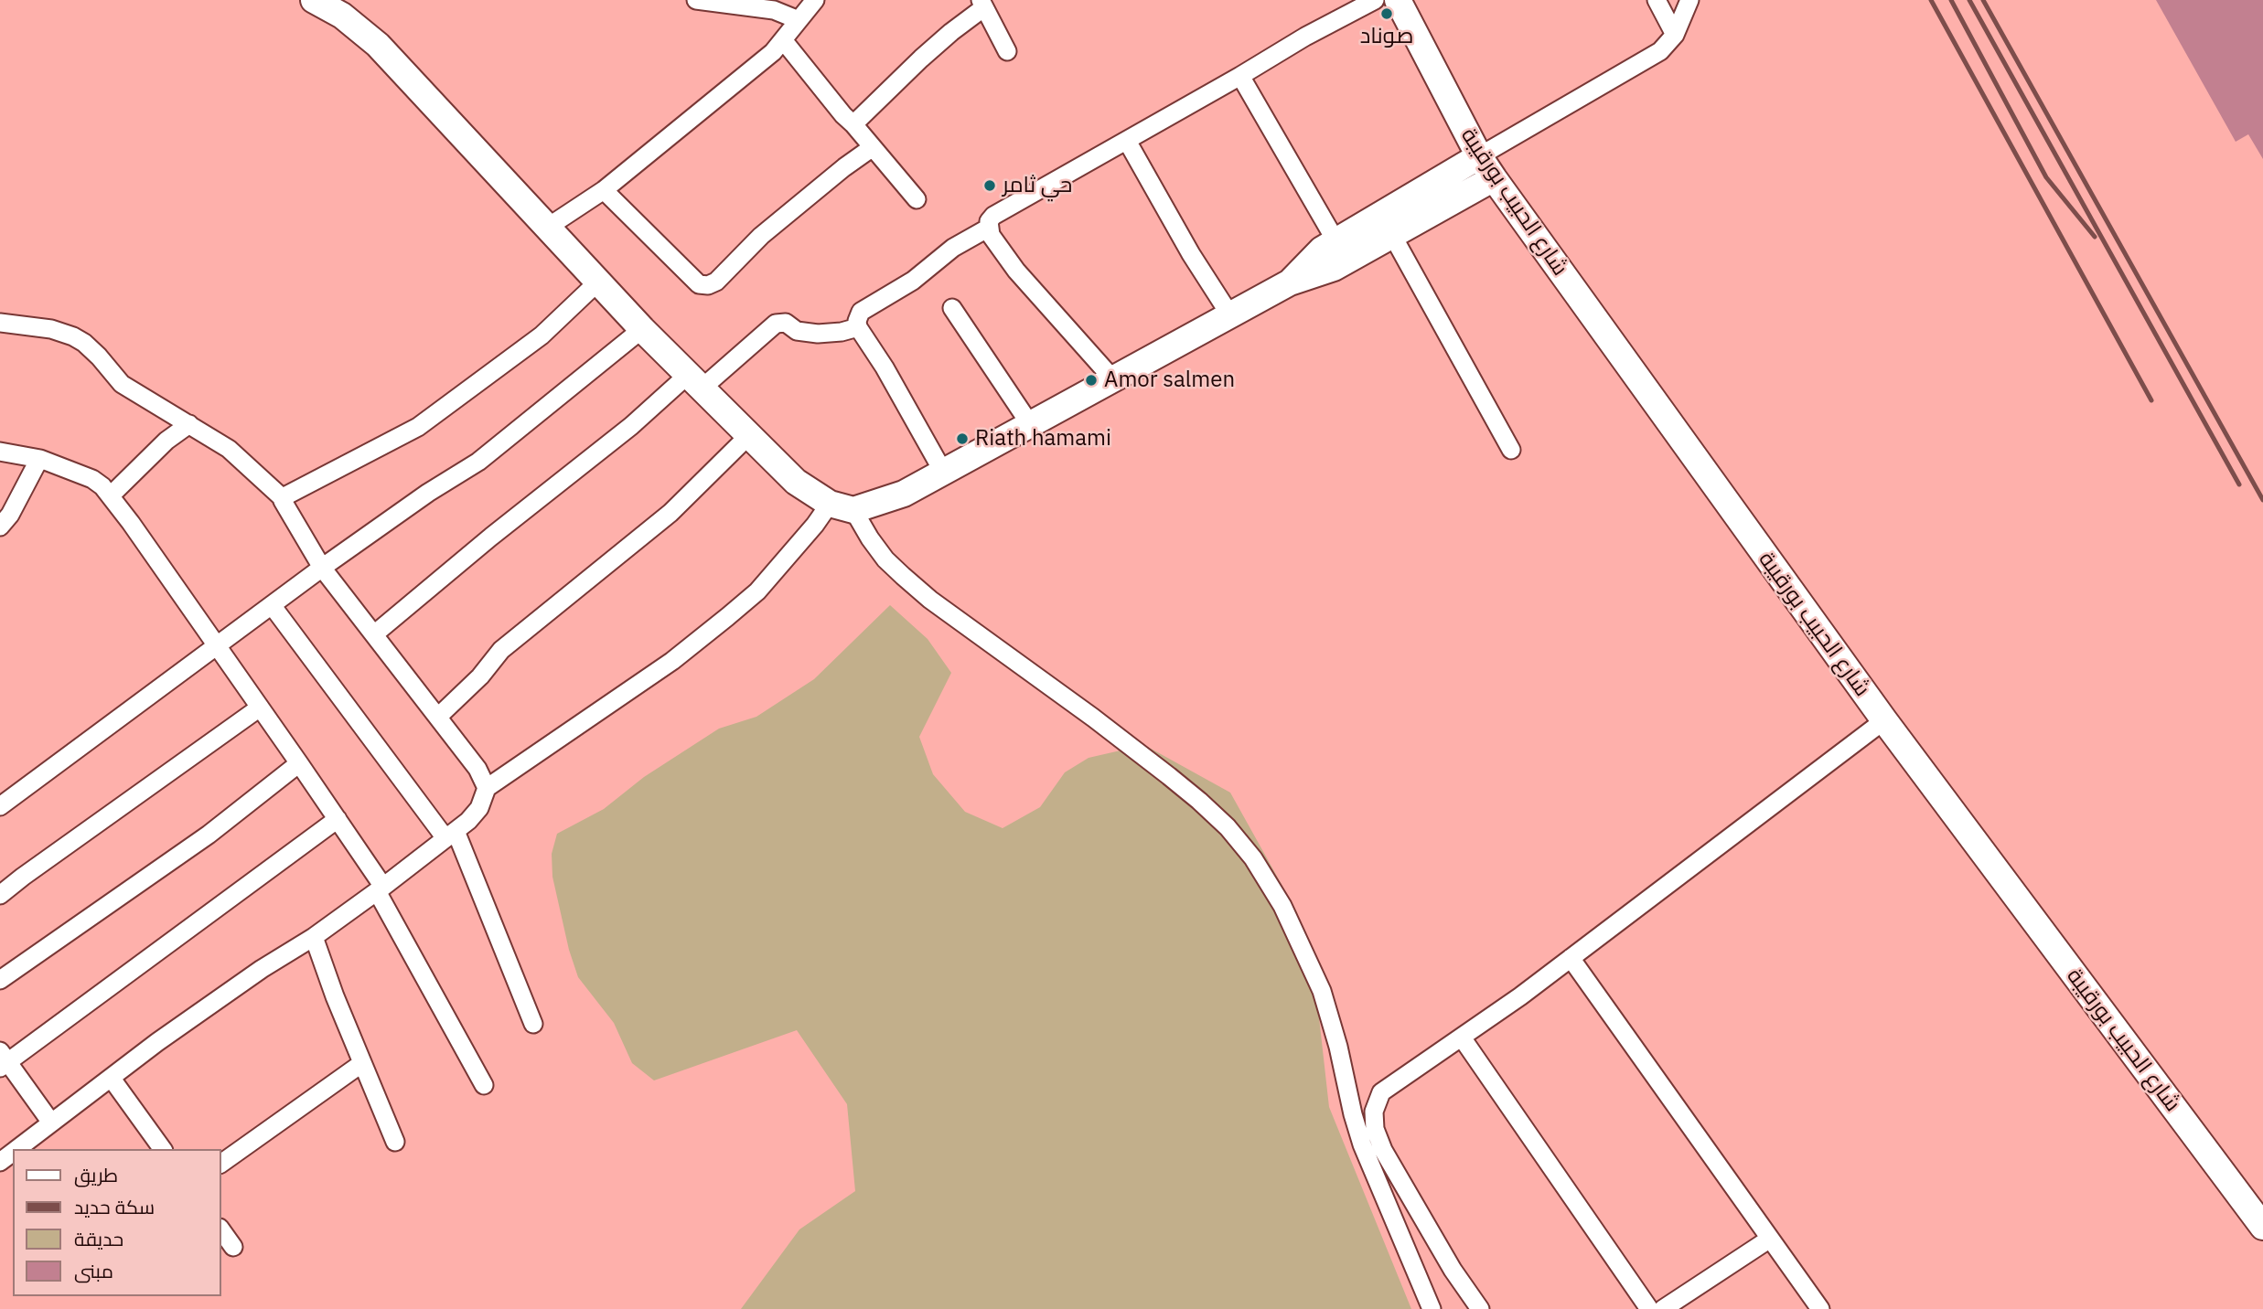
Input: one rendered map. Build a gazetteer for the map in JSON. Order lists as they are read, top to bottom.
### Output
{
  "streets": {
    "main road": ["شارع الحبيب بورقيبة"]
  },
  "places": [
    "صوناد",
    "حي ثامر",
    "Amor salmen",
    "Riath hamami"
  ],
  "legend": [
    "طريق",
    "سكة حديد",
    "حديقة",
    "مبنى"
  ]
}
